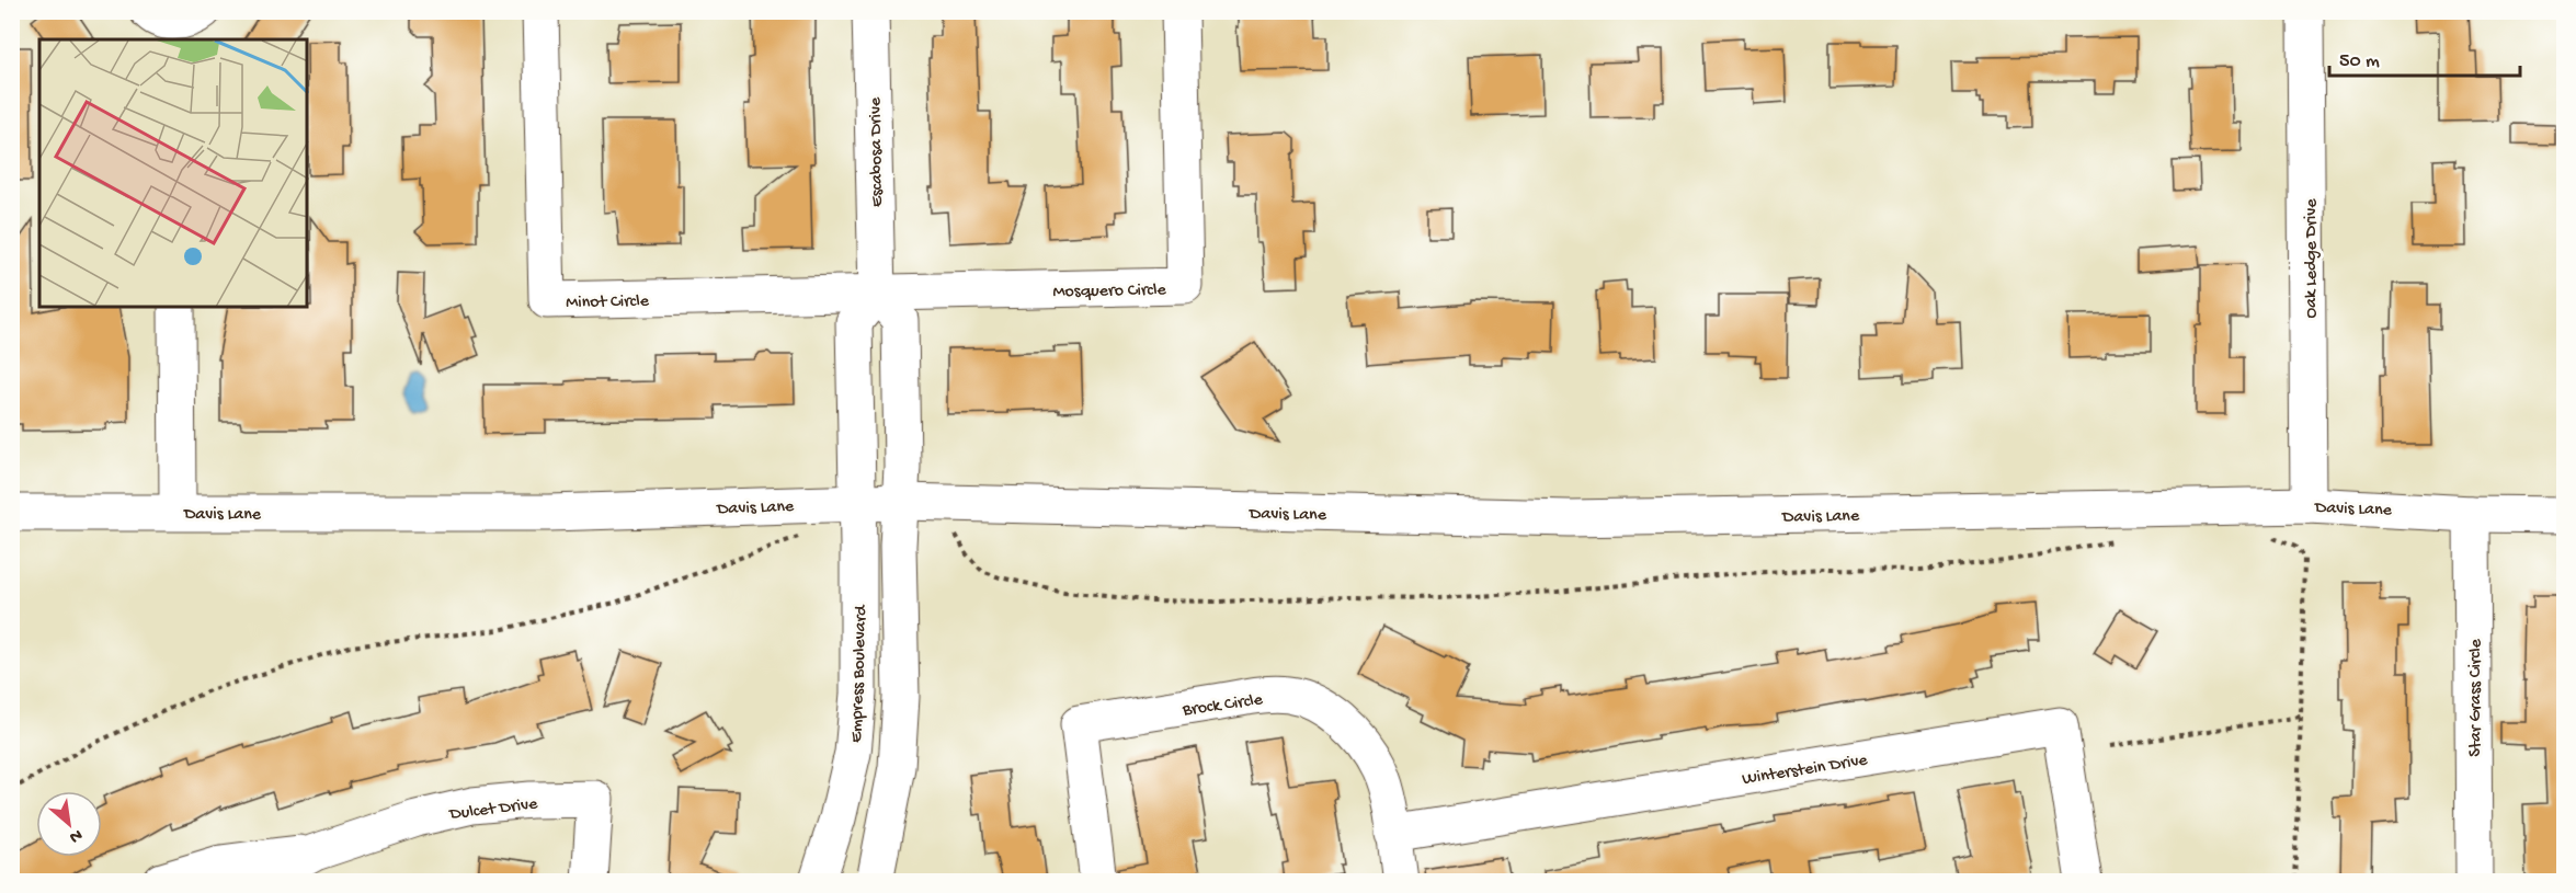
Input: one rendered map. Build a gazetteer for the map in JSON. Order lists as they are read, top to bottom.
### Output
{
  "streets": {
    "street": [
      "Escabosa Drive",
      "Oak Ledge Drive",
      "Mosquero Circle",
      "Minot Circle",
      "Davis Lane",
      "Empress Boulevard",
      "Star Grass Circle",
      "Brock Circle",
      "Winterstein Drive",
      "Dulcet Drive"
    ]
  },
  "crossings": [
    ["Escabosa Drive", "Mosquero Circle"],
    ["Escabosa Drive", "Minot Circle"],
    ["Oak Ledge Drive", "Davis Lane"],
    ["Mosquero Circle", "Minot Circle"],
    ["Davis Lane", "Empress Boulevard"],
    ["Davis Lane", "Star Grass Circle"],
    ["Brock Circle", "Winterstein Drive"]
  ],
  "scale_bar": "50 m",
  "north": "bottom right"
}
